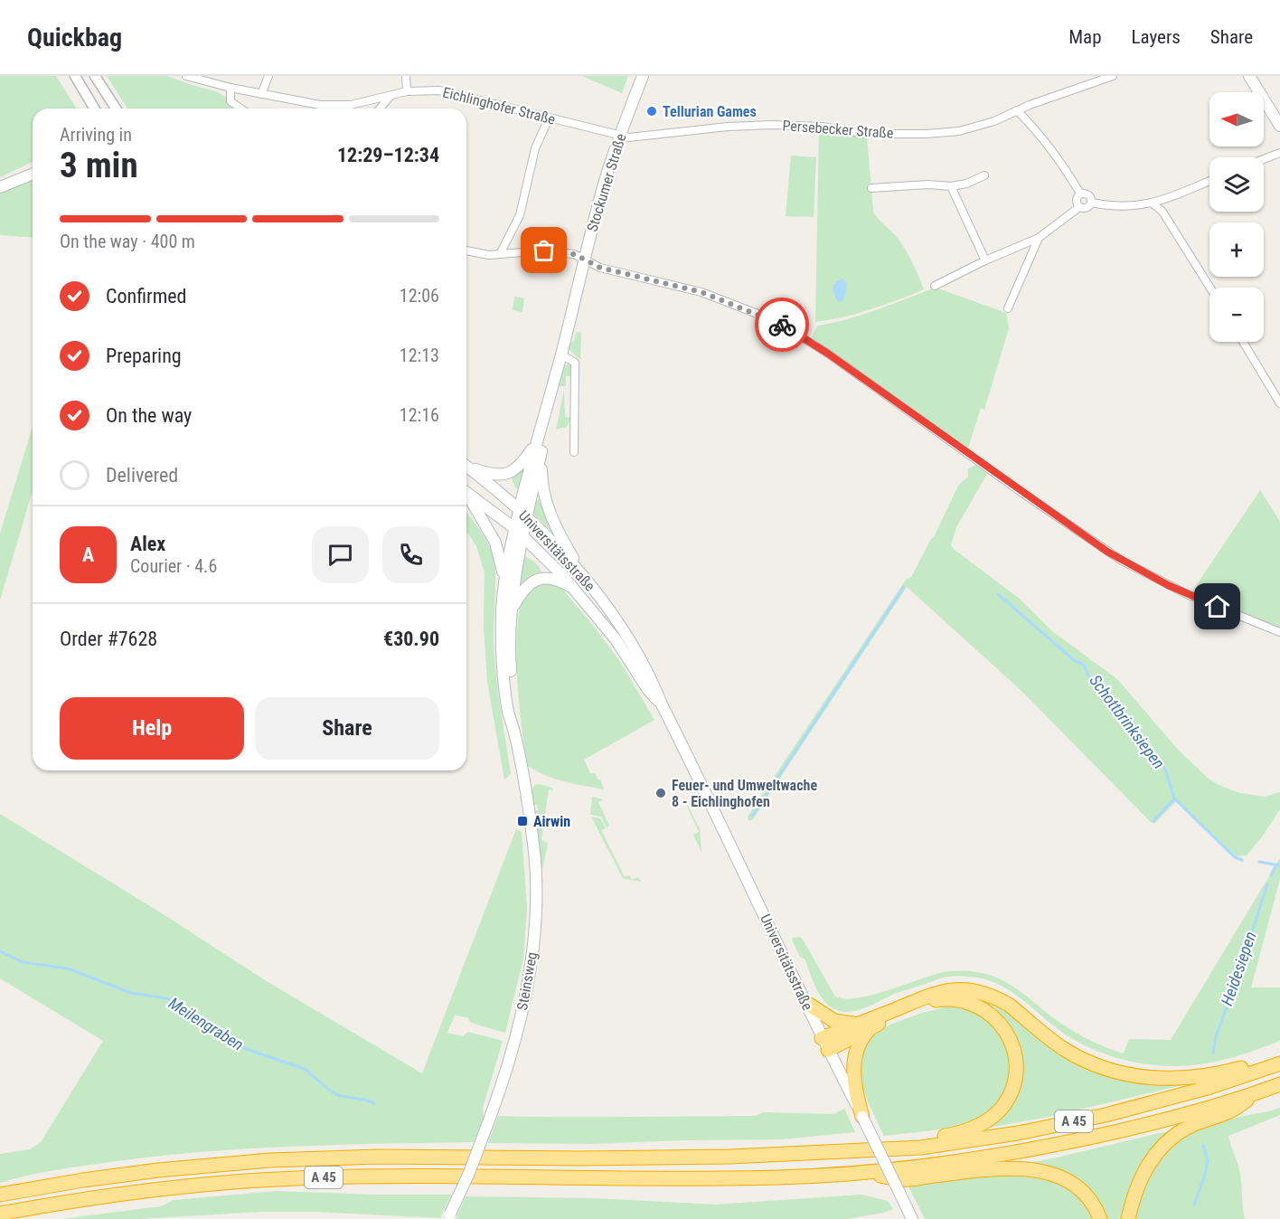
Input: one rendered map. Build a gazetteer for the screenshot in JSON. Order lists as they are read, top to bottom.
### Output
{
  "streets": {
    "highway": ["A 45"],
    "main road": ["Stockumer Straße", "Universitätsstraße", "Steinsweg"],
    "street": ["Eichlinghofer Straße", "Persebecker Straße"]
  },
  "crossings": [
    ["Eichlinghofer Straße", "Persebecker Straße"],
    ["Eichlinghofer Straße", "Stockumer Straße"],
    ["Persebecker Straße", "Stockumer Straße"],
    ["Stockumer Straße", "Universitätsstraße"],
    ["Stockumer Straße", "Steinsweg"],
    ["Universitätsstraße", "Steinsweg"]
  ],
  "water": ["Schottbrinksiepen", "Heidesiepen", "Meilengraben"],
  "places": {
    "other": ["Tellurian Games", "Feuer- und Umweltwache 8 - Eichlinghofen"],
    "transit": ["Airwin"]
  },
  "north": "left",
  "page": {
    "header": "Quickbag",
    "nav": ["Map", "Layers", "Share"],
    "map_buttons": ["+", "−"],
    "heading": ["3 min", "Arriving in", "12:29–12:34"],
    "panel": [
      "Alex",
      "Courier · 4.6",
      "Order #7628",
      "€30.90"
    ],
    "bar": "On the way · 400 m",
    "list": [
      ["Confirmed", "12:06"],
      ["Preparing", "12:13"],
      ["On the way", "12:16"],
      "Delivered"
    ],
    "round": "A",
    "buttons": ["Help", "Share"]
  }
}
